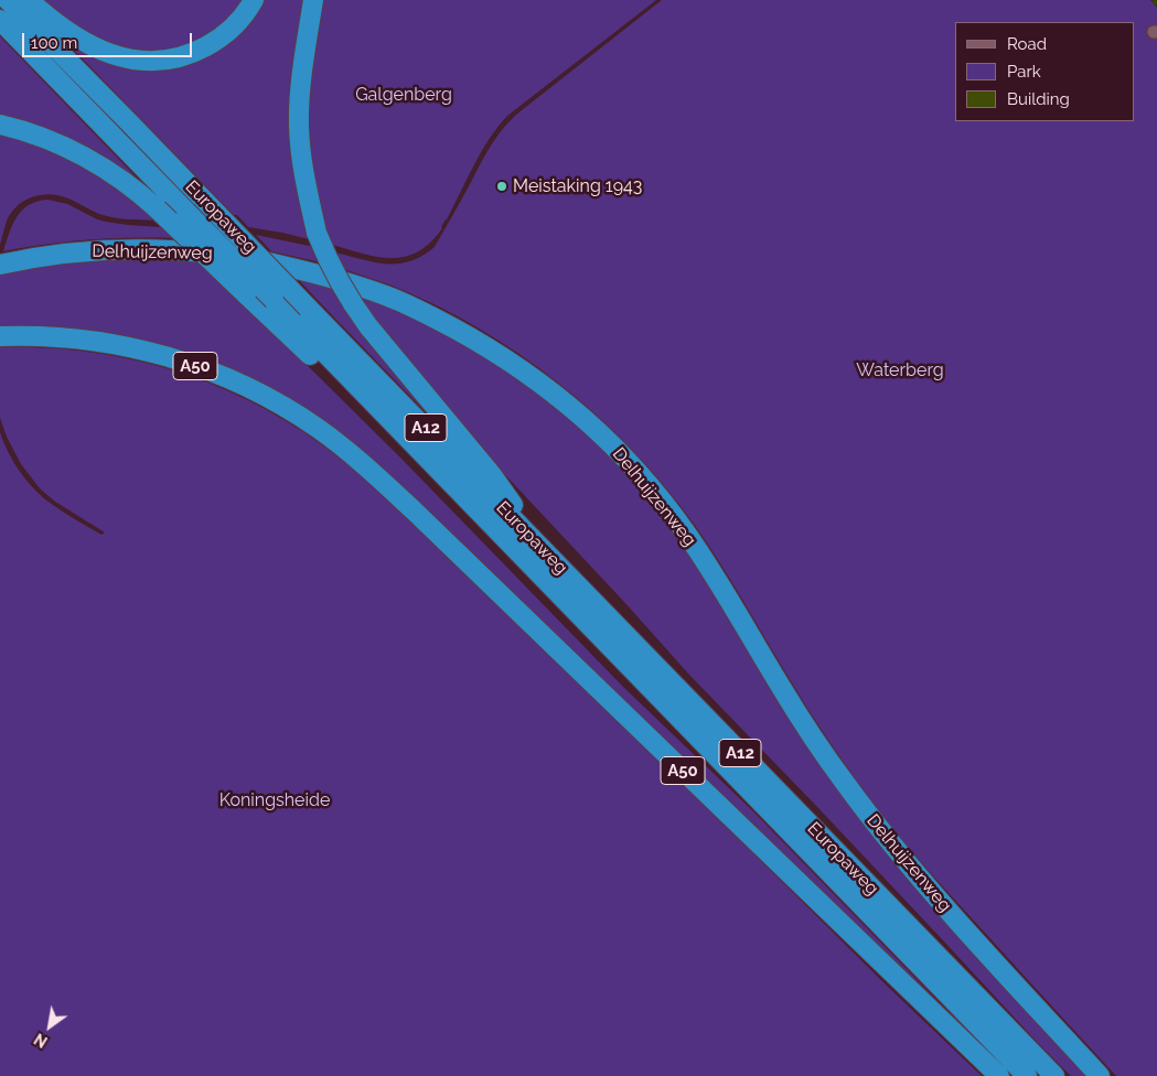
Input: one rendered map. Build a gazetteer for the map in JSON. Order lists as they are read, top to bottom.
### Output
{
  "streets": {
    "highway": [
      "Europaweg",
      "Delhuijzenweg",
      "A50",
      "A12"
    ]
  },
  "crossings": [
    ["Europaweg", "A12"]
  ],
  "parks": ["Galgenberg", "Waterberg", "Koningsheide"],
  "places": ["Meistaking 1943"],
  "legend": ["Road", "Park", "Building"],
  "scale_bar": "100 m",
  "north": "bottom left"
}
